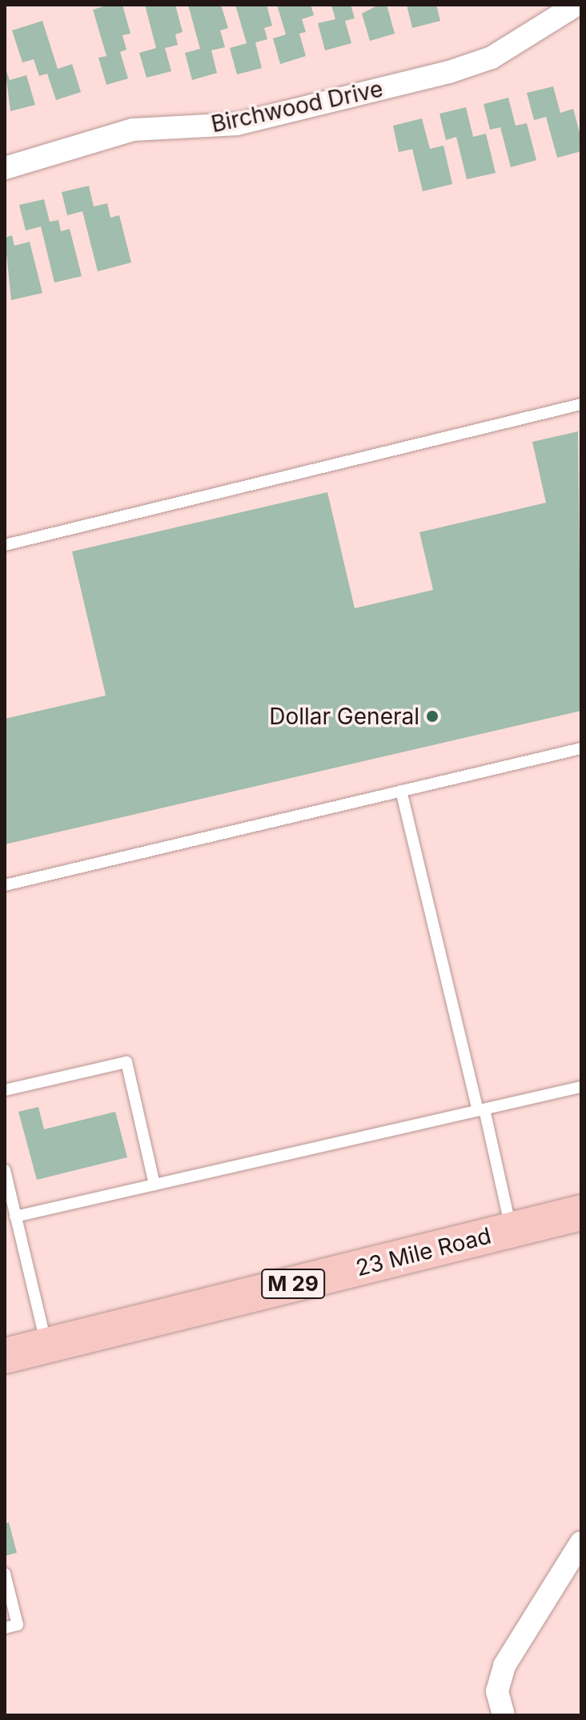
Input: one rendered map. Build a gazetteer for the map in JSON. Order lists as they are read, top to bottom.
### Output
{
  "streets": {
    "main road": ["23 Mile Road", "M 29"],
    "street": ["Birchwood Drive"]
  },
  "places": ["Dollar General"]
}
